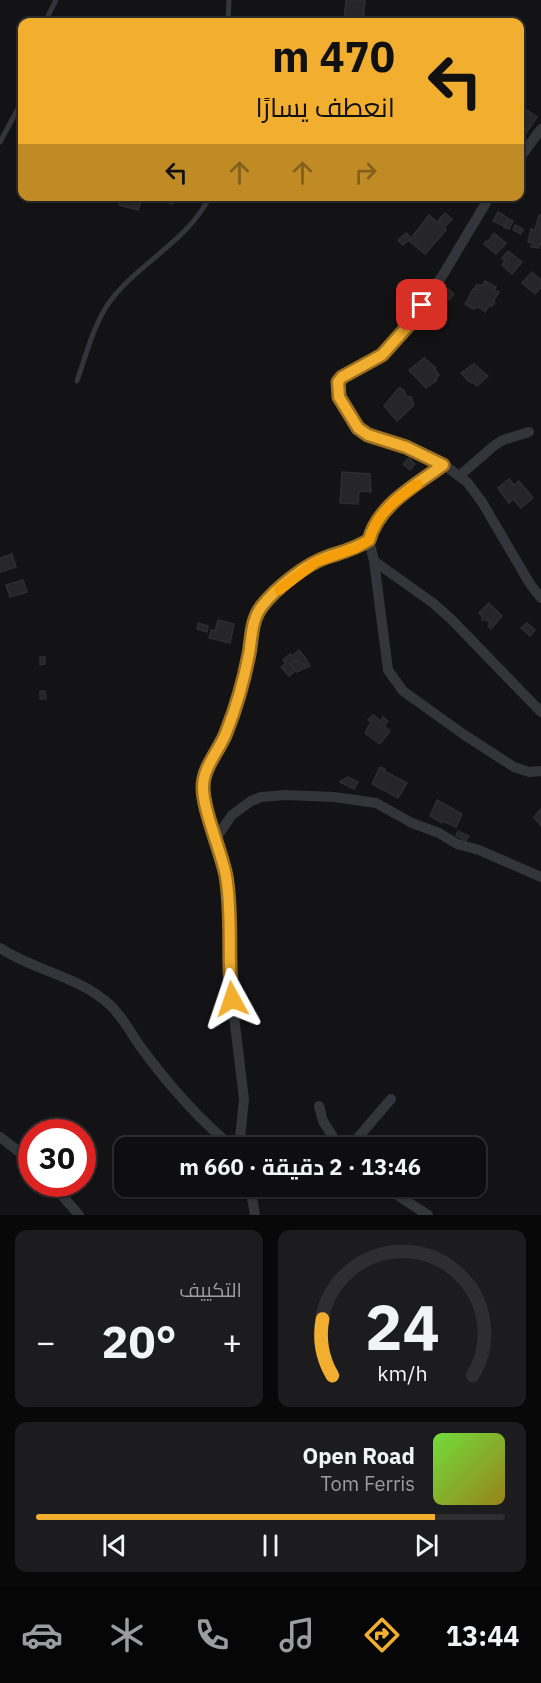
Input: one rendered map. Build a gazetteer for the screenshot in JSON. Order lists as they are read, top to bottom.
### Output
{
  "page": {
    "turn": ["470 m", "انعطف يسارًا"],
    "limit": "30",
    "trip": "13:46 · 2 دقيقة · 660 m",
    "tile": "التكييف",
    "heat": ["−", "20°", "+"],
    "song": ["Open Road", "Tom Ferris"],
    "tabs": "13:44",
    "gauge": ["24", "km/h"]
  }
}
